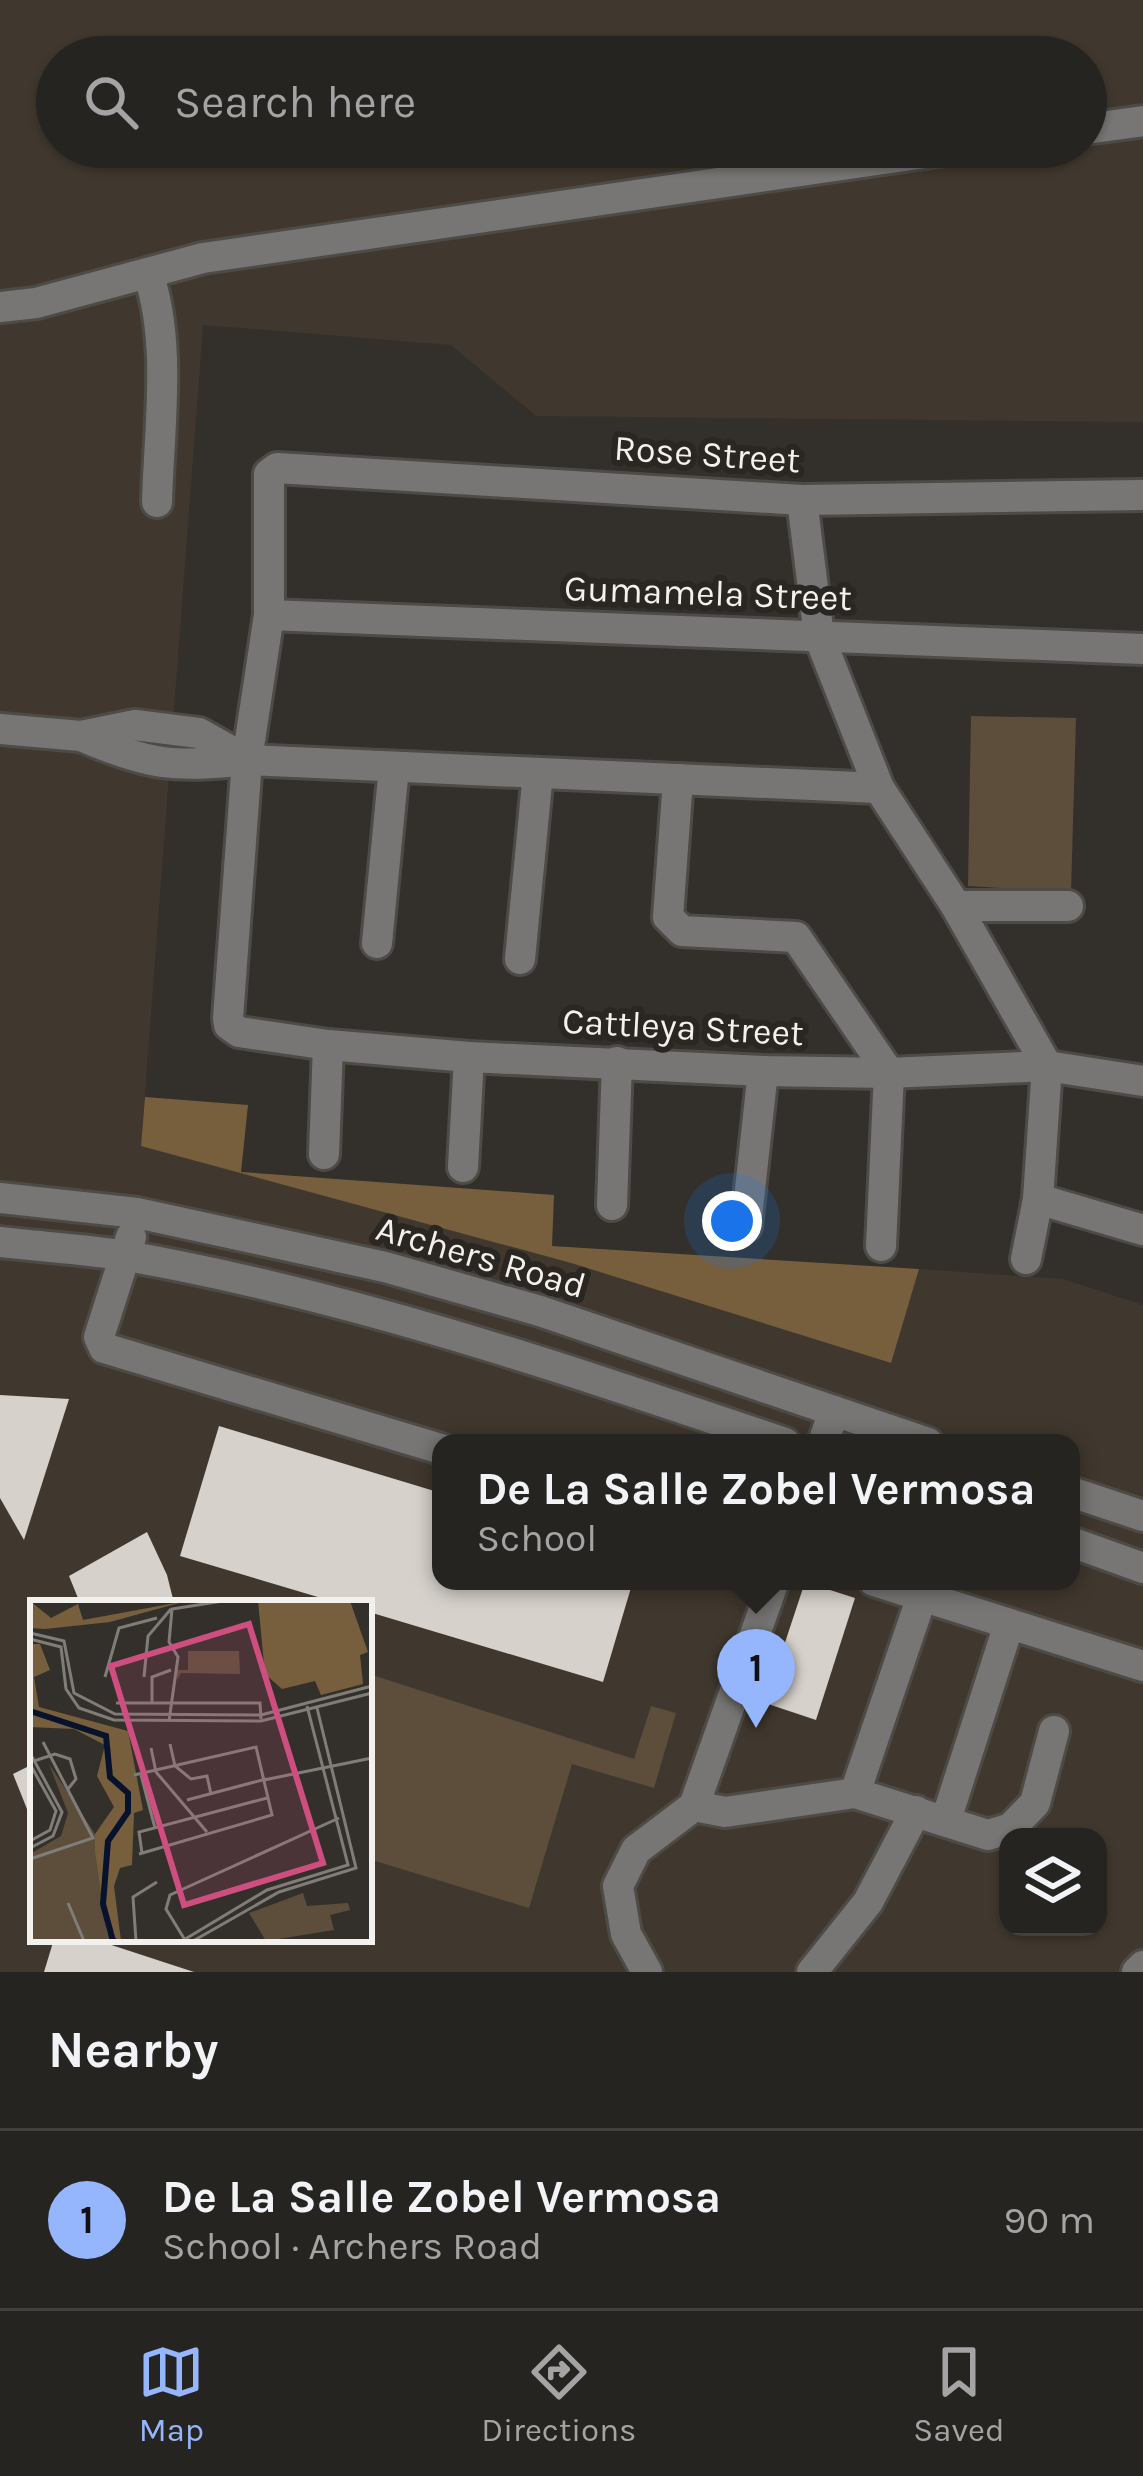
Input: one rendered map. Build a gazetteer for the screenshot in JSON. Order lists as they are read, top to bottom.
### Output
{
  "streets": {
    "street": [
      "Rose Street",
      "Gumamela Street",
      "Cattleya Street",
      "Archers Road"
    ]
  },
  "crossings": [
    ["Rose Street", "Gumamela Street"]
  ],
  "page": {
    "search": "Search here",
    "popup": ["De La Salle Zobel Vermosa", "School"],
    "pins": "1",
    "heading": "Nearby",
    "list": [
      {
        "mark": "1",
        "name": "De La Salle Zobel Vermosa",
        "note": "School · Archers Road",
        "value": "90 m"
      }
    ],
    "nav": ["Map", "Directions", "Saved"]
  }
}
